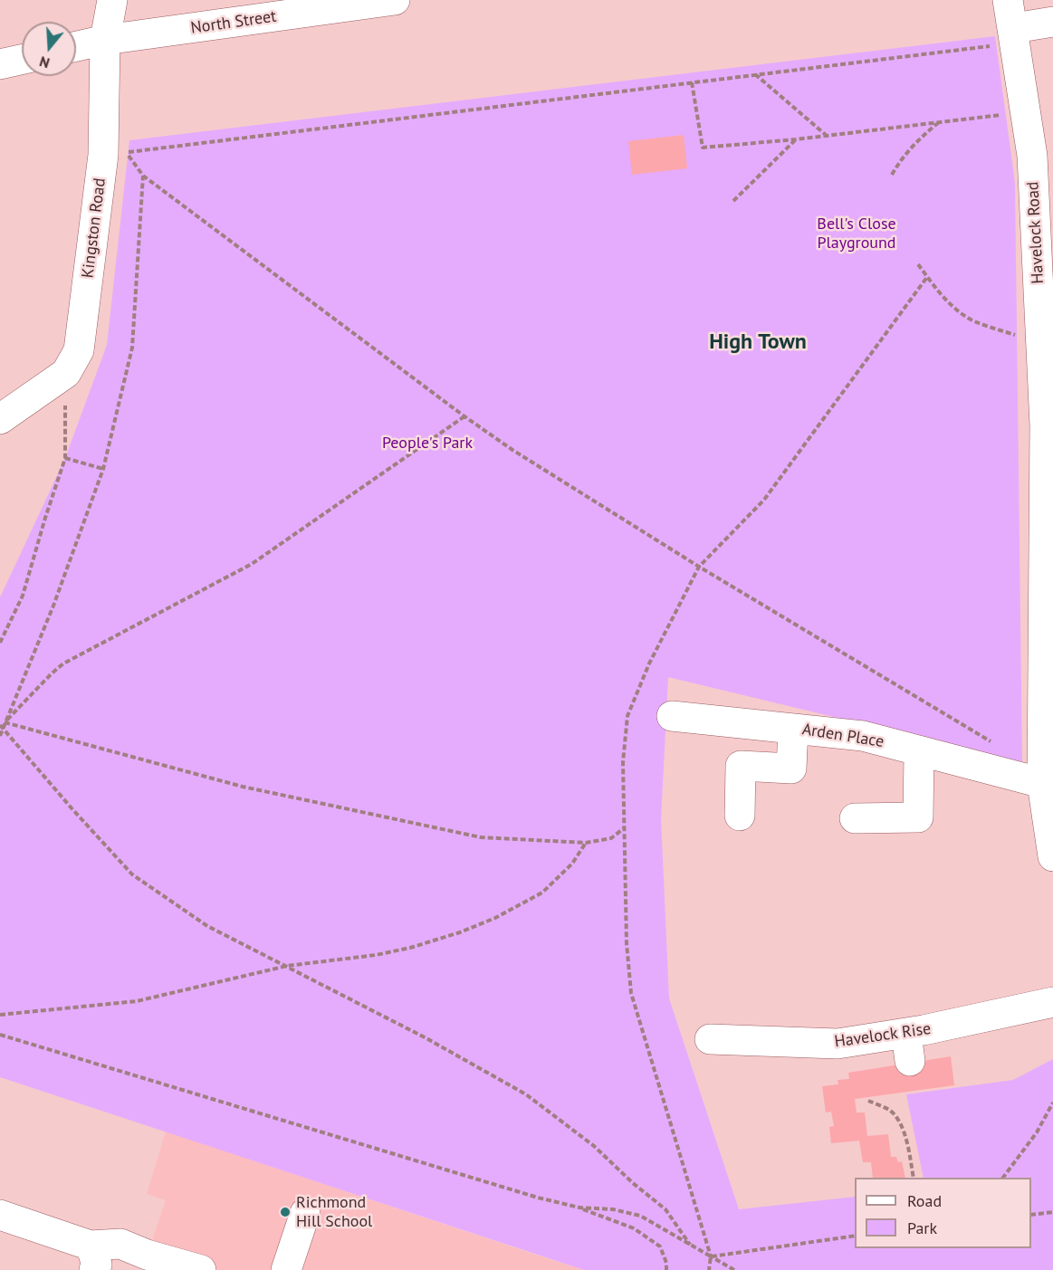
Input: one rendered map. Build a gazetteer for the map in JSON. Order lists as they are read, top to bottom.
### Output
{
  "streets": {
    "street": [
      "North Street",
      "Kingston Road",
      "Havelock Road",
      "Arden Place",
      "Havelock Rise"
    ]
  },
  "crossings": [
    ["North Street", "Kingston Road"],
    ["Havelock Road", "Arden Place"]
  ],
  "districts": ["High Town"],
  "parks": ["Bell's Close Playground", "People's Park"],
  "places": ["Richmond Hill School"],
  "legend": ["Road", "Park"],
  "north": "bottom"
}
